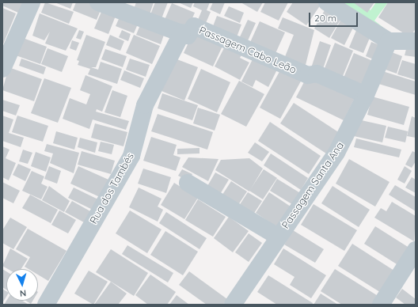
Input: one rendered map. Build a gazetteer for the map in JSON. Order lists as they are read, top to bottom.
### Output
{
  "streets": {
    "street": ["Passagem Cabo Leão", "Passagem Santa Ana", "Rua dos Tambés"]
  },
  "crossings": [
    ["Passagem Cabo Leão", "Passagem Santa Ana"],
    ["Passagem Cabo Leão", "Rua dos Tambés"]
  ],
  "scale_bar": "20 m",
  "north": "bottom"
}
